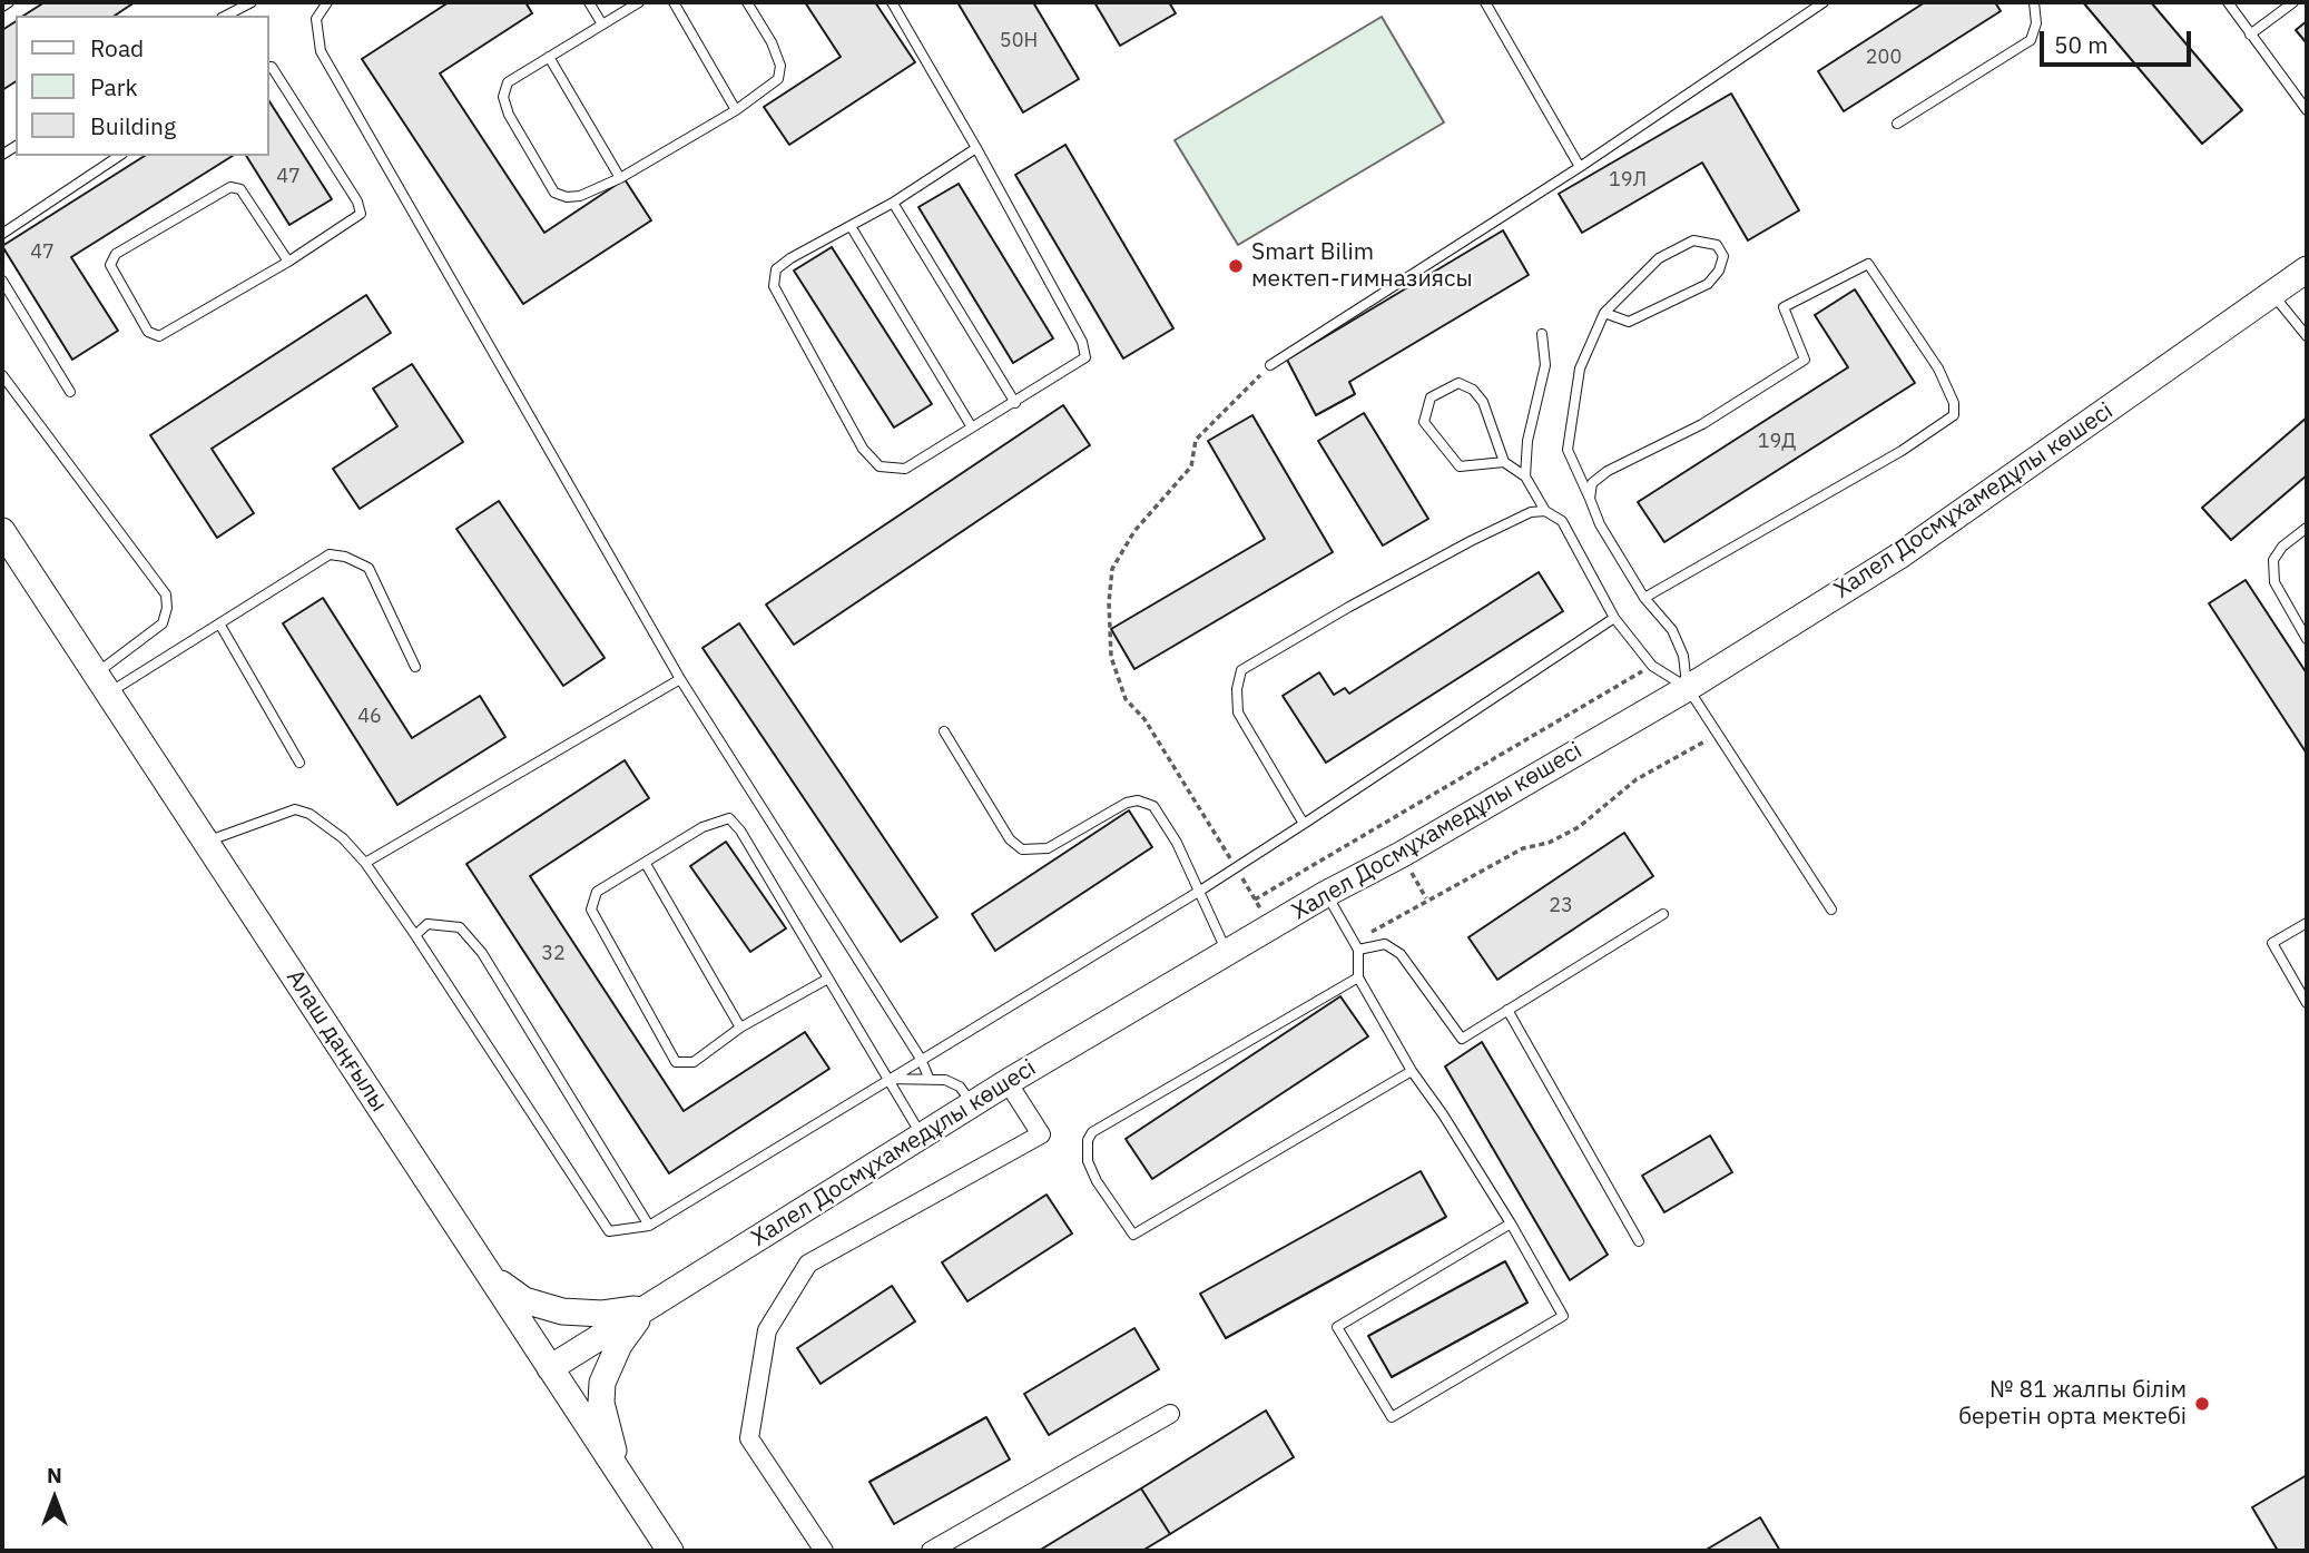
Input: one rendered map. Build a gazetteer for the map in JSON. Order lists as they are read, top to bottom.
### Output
{
  "streets": {
    "street": ["Халел Досмұхамедұлы көшесі", "Алаш даңғылы"]
  },
  "crossings": [
    ["Халел Досмұхамедұлы көшесі", "Алаш даңғылы"]
  ],
  "places": ["Smart Bilim мектеп-гимназиясы", "№ 81 жалпы білім беретін орта мектебі"],
  "house_numbers": [
    "50Н",
    "200",
    "47",
    "19Л",
    "47",
    "19Д",
    "46",
    "23",
    "32"
  ],
  "legend": ["Road", "Park", "Building"],
  "scale_bar": "50 m",
  "north": "top"
}
